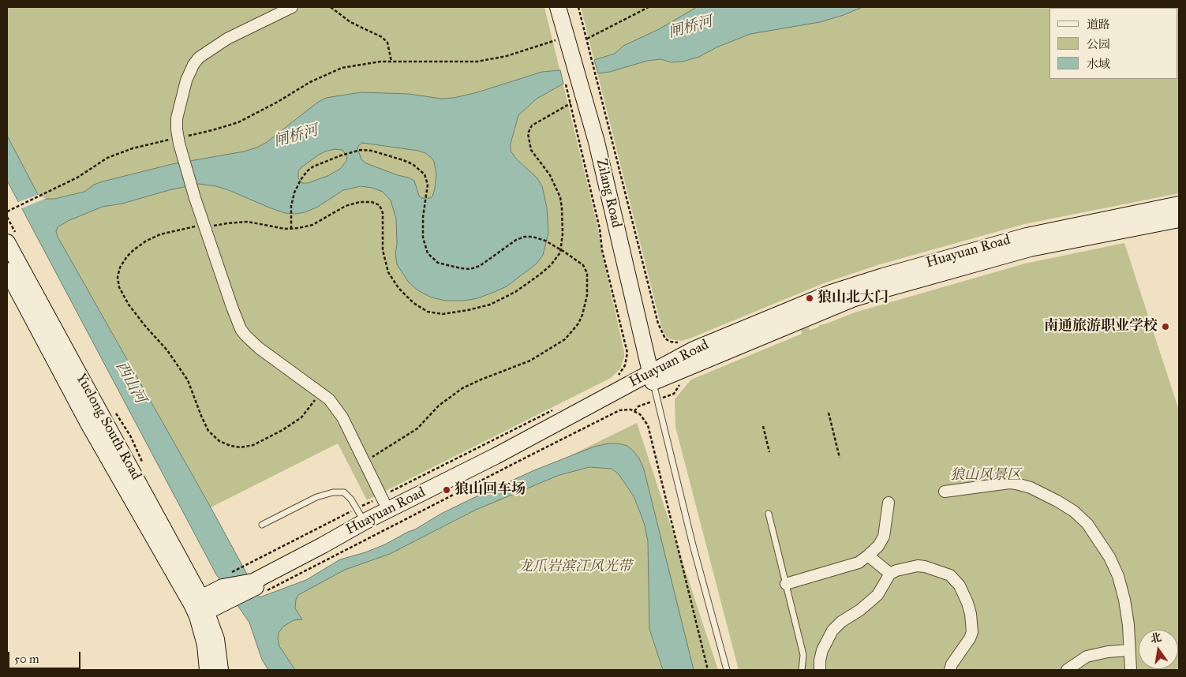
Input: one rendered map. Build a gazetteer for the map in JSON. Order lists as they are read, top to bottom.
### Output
{
  "streets": {
    "main road": ["Zilang Road", "Huayuan Road", "Yuelong South Road"]
  },
  "crossings": [
    ["Zilang Road", "Huayuan Road"],
    ["Huayuan Road", "Yuelong South Road"]
  ],
  "water": ["闸桥河", "西山河"],
  "parks": ["狼山风景区", "龙爪岩滨江风光带"],
  "places": ["狼山北大门", "南通旅游职业学校", "狼山回车场"],
  "legend": ["道路", "公园", "水域"],
  "scale_bar": "50 m",
  "north": "top"
}
